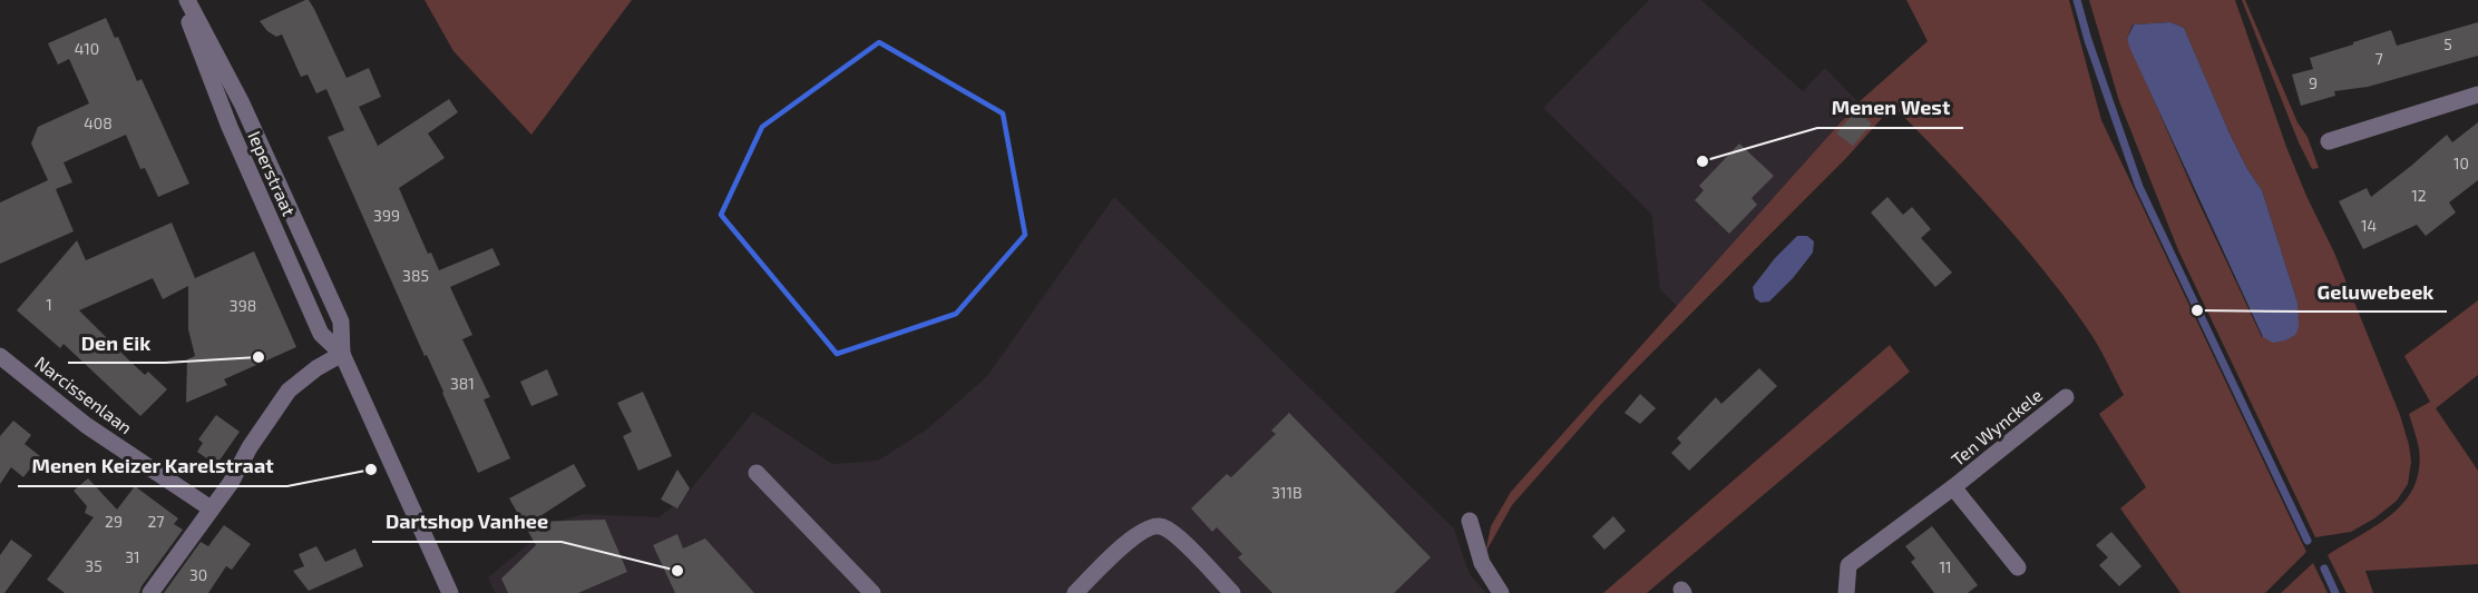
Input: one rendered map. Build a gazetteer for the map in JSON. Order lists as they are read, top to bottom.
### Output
{
  "streets": {
    "street": ["Ieperstraat", "Narcissenlaan", "Ten Wynckele"]
  },
  "places": [
    "Menen West",
    "Geluwebeek",
    "Den Eik",
    "Menen Keizer Karelstraat",
    "Dartshop Vanhee"
  ],
  "house_numbers": [
    "5",
    "410",
    "7",
    "9",
    "408",
    "10",
    "12",
    "399",
    "14",
    "385",
    "1",
    "398",
    "381",
    "311B",
    "29",
    "27",
    "31",
    "35",
    "11",
    "30"
  ]
}
